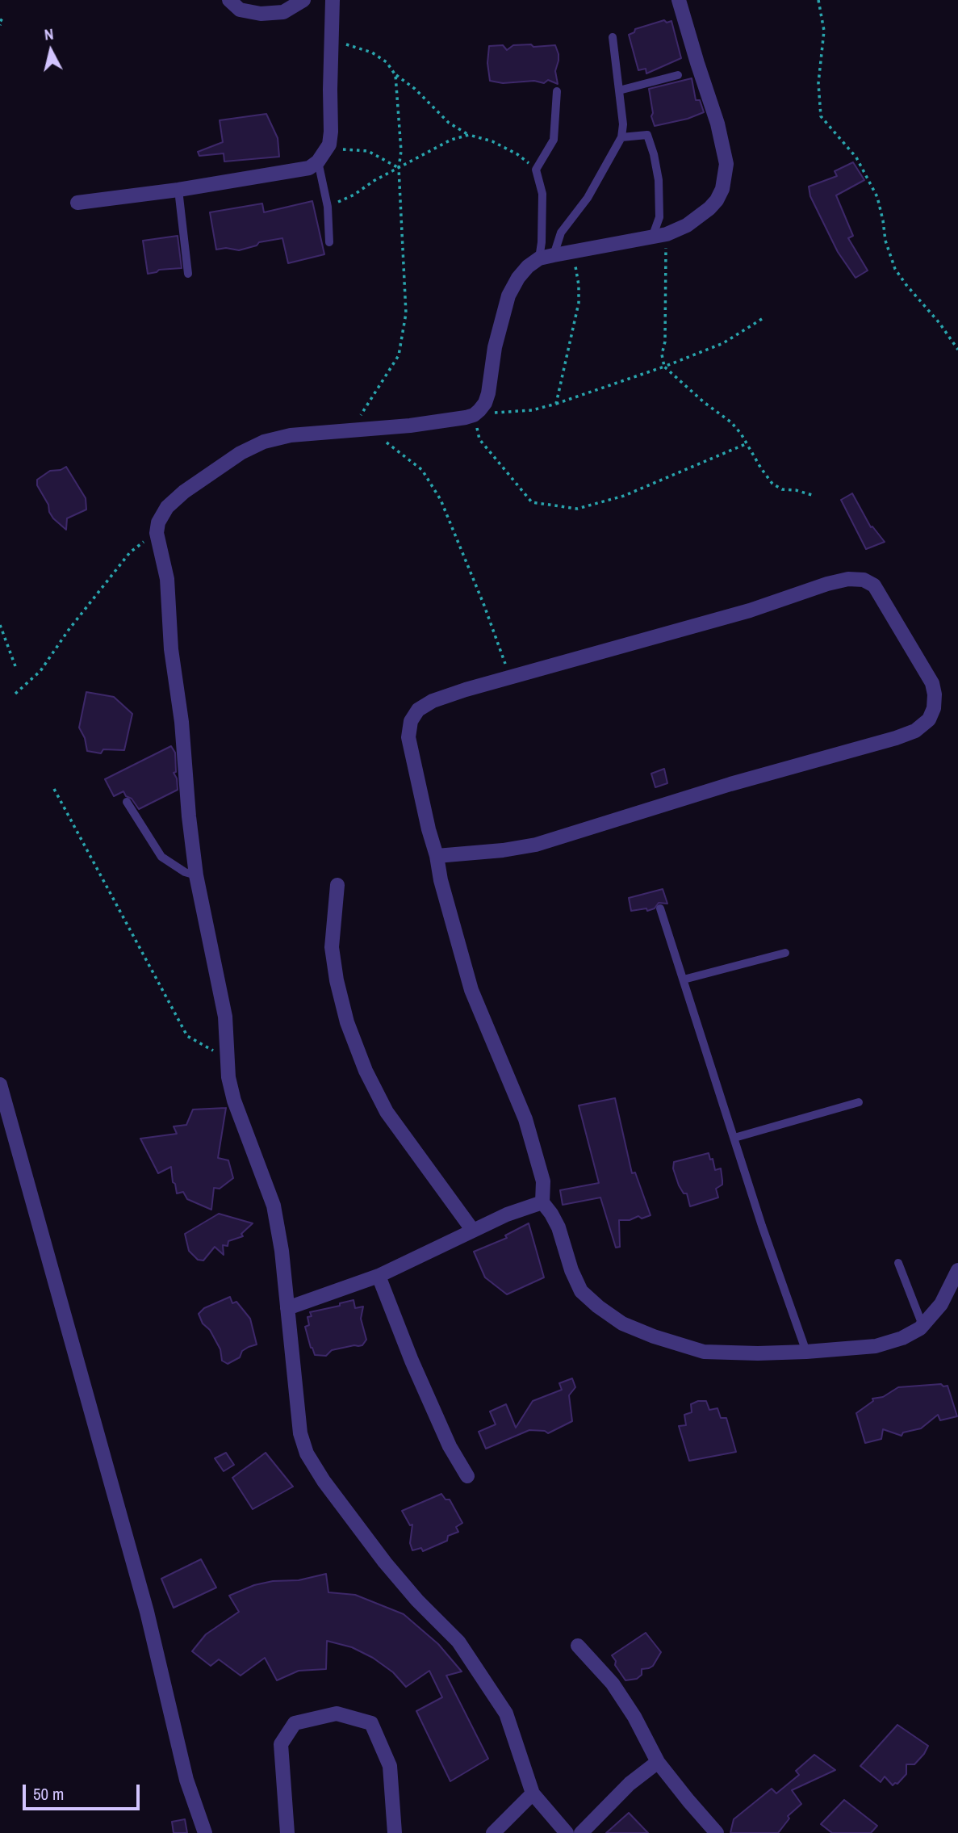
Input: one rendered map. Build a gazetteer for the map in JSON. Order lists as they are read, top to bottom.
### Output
{
  "scale_bar": "50 m",
  "north": "top"
}
